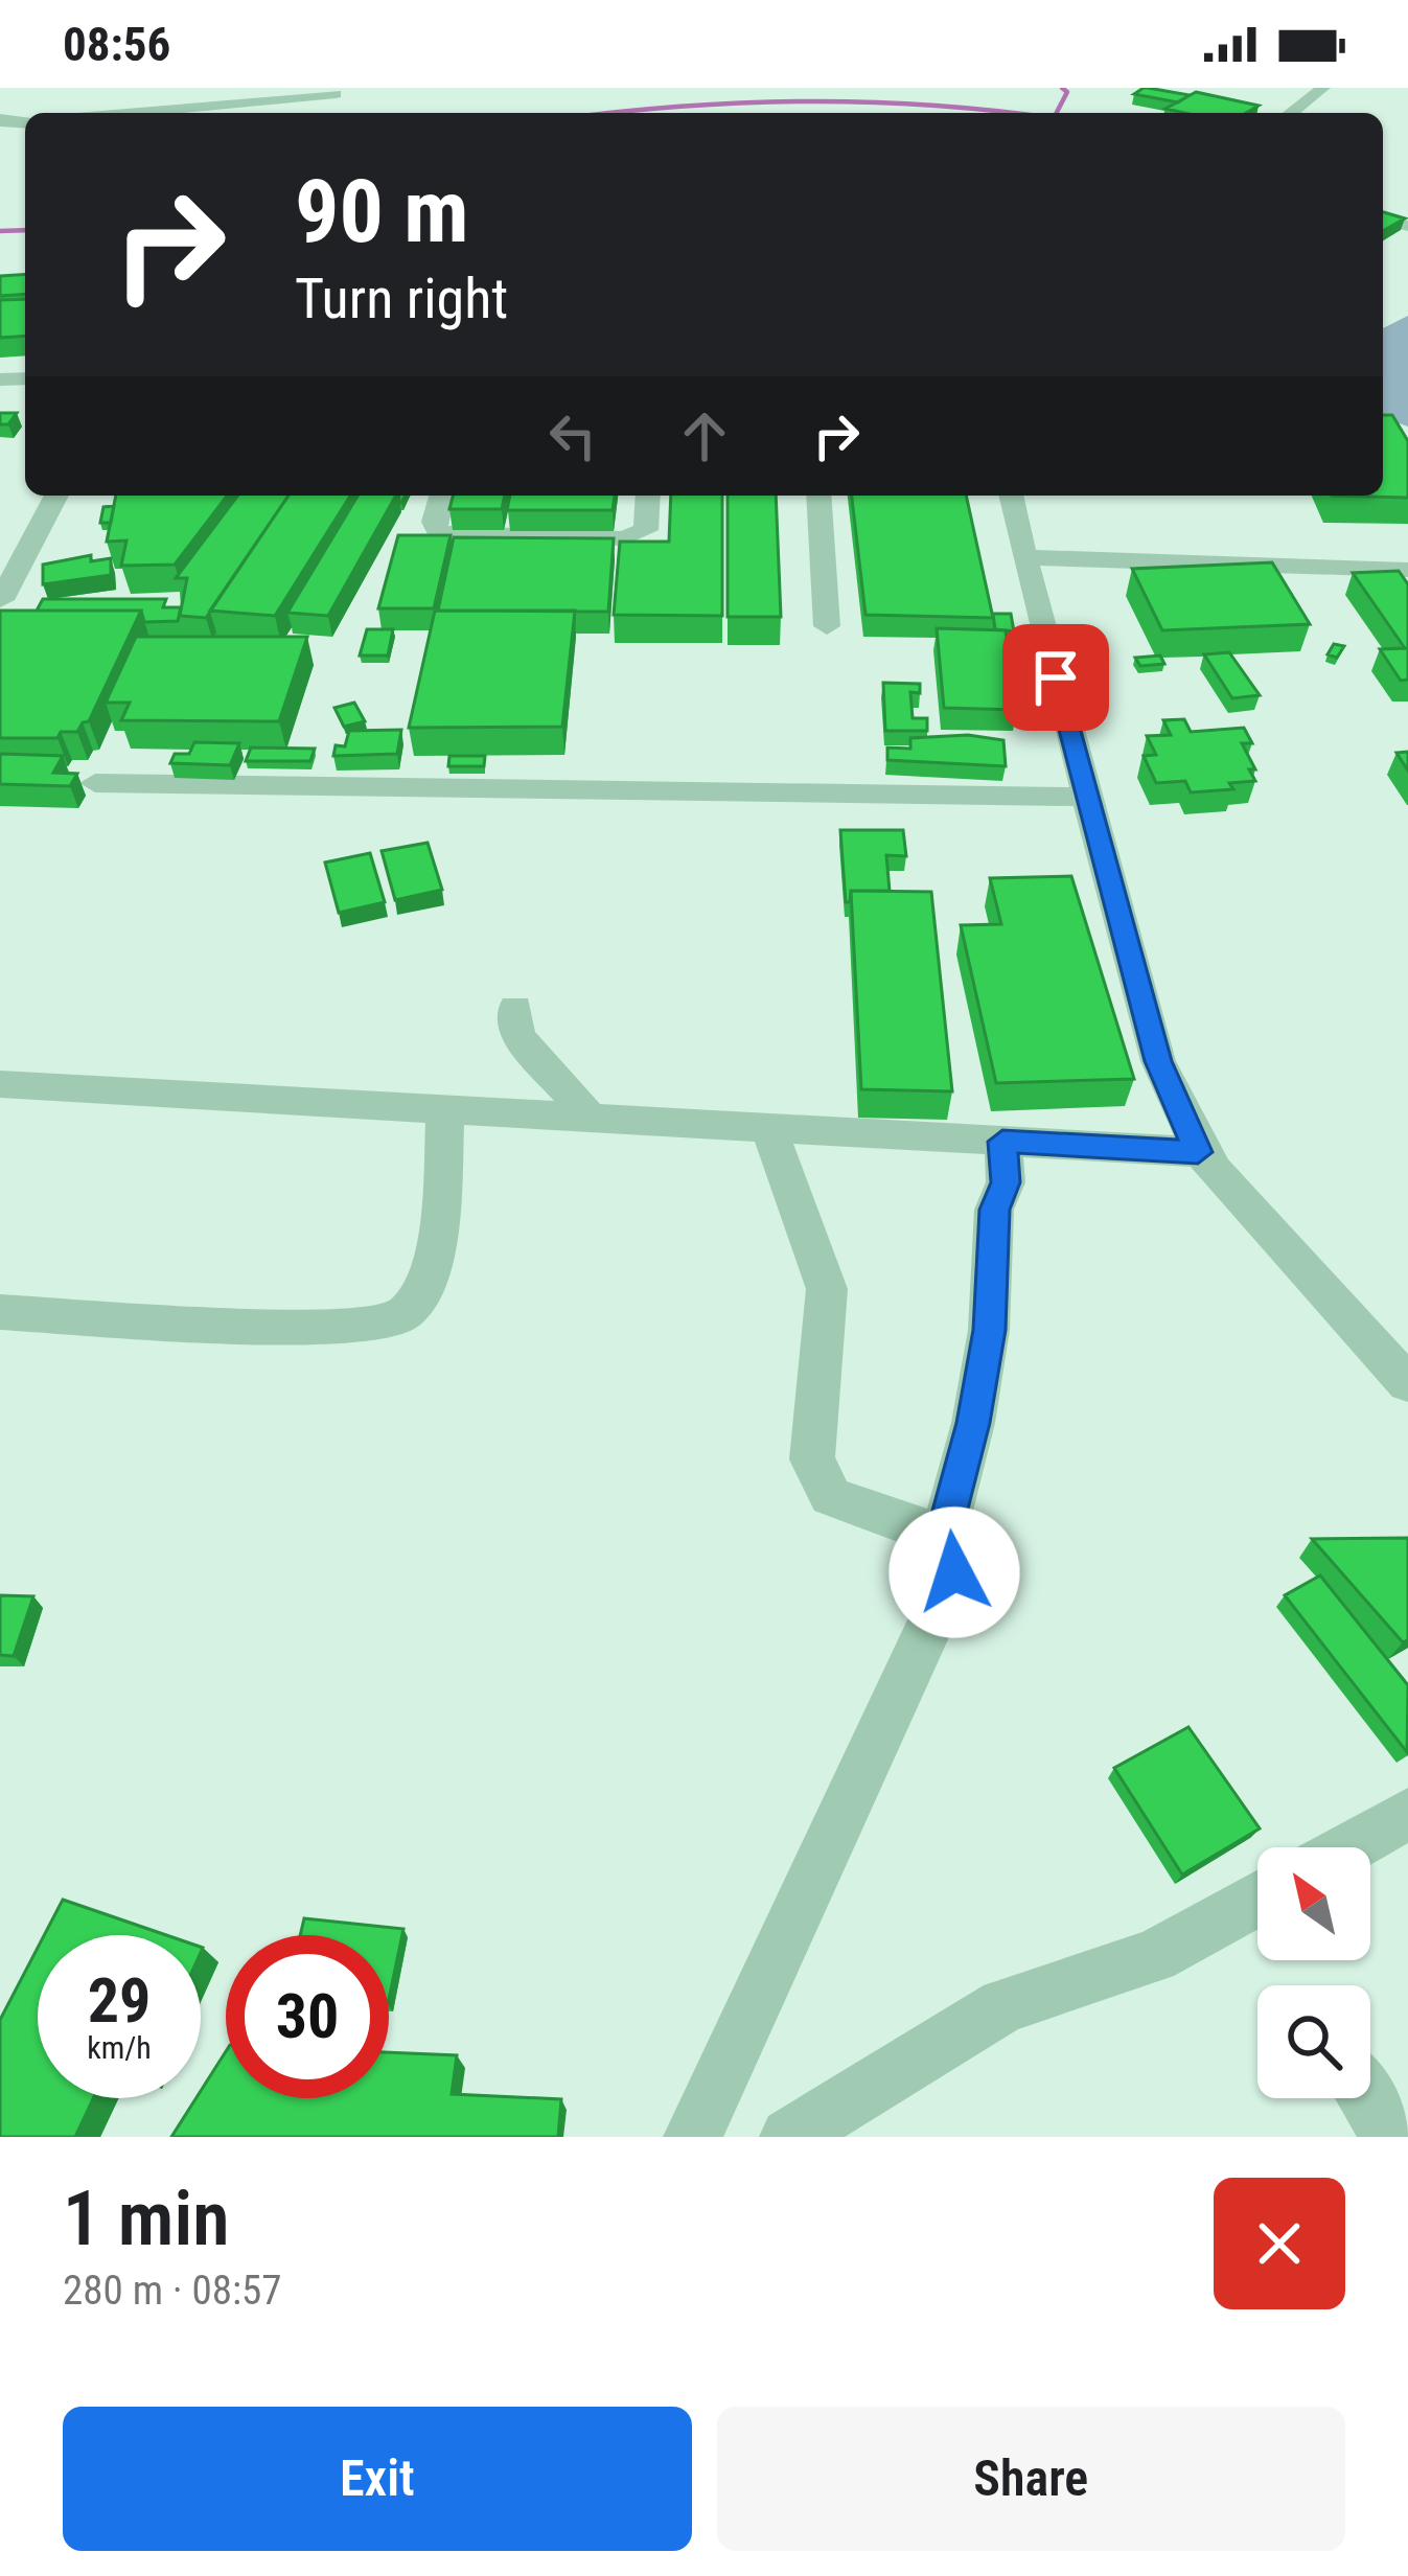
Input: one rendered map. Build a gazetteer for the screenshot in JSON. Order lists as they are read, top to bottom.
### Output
{
  "north": "top left",
  "page": {
    "status": "08:56",
    "turn": ["90 m", "Turn right"],
    "speed": "29 km/h",
    "limit": "30",
    "heading": ["1 min", "280 m · 08:57"],
    "buttons": ["Exit", "Share"]
  }
}
